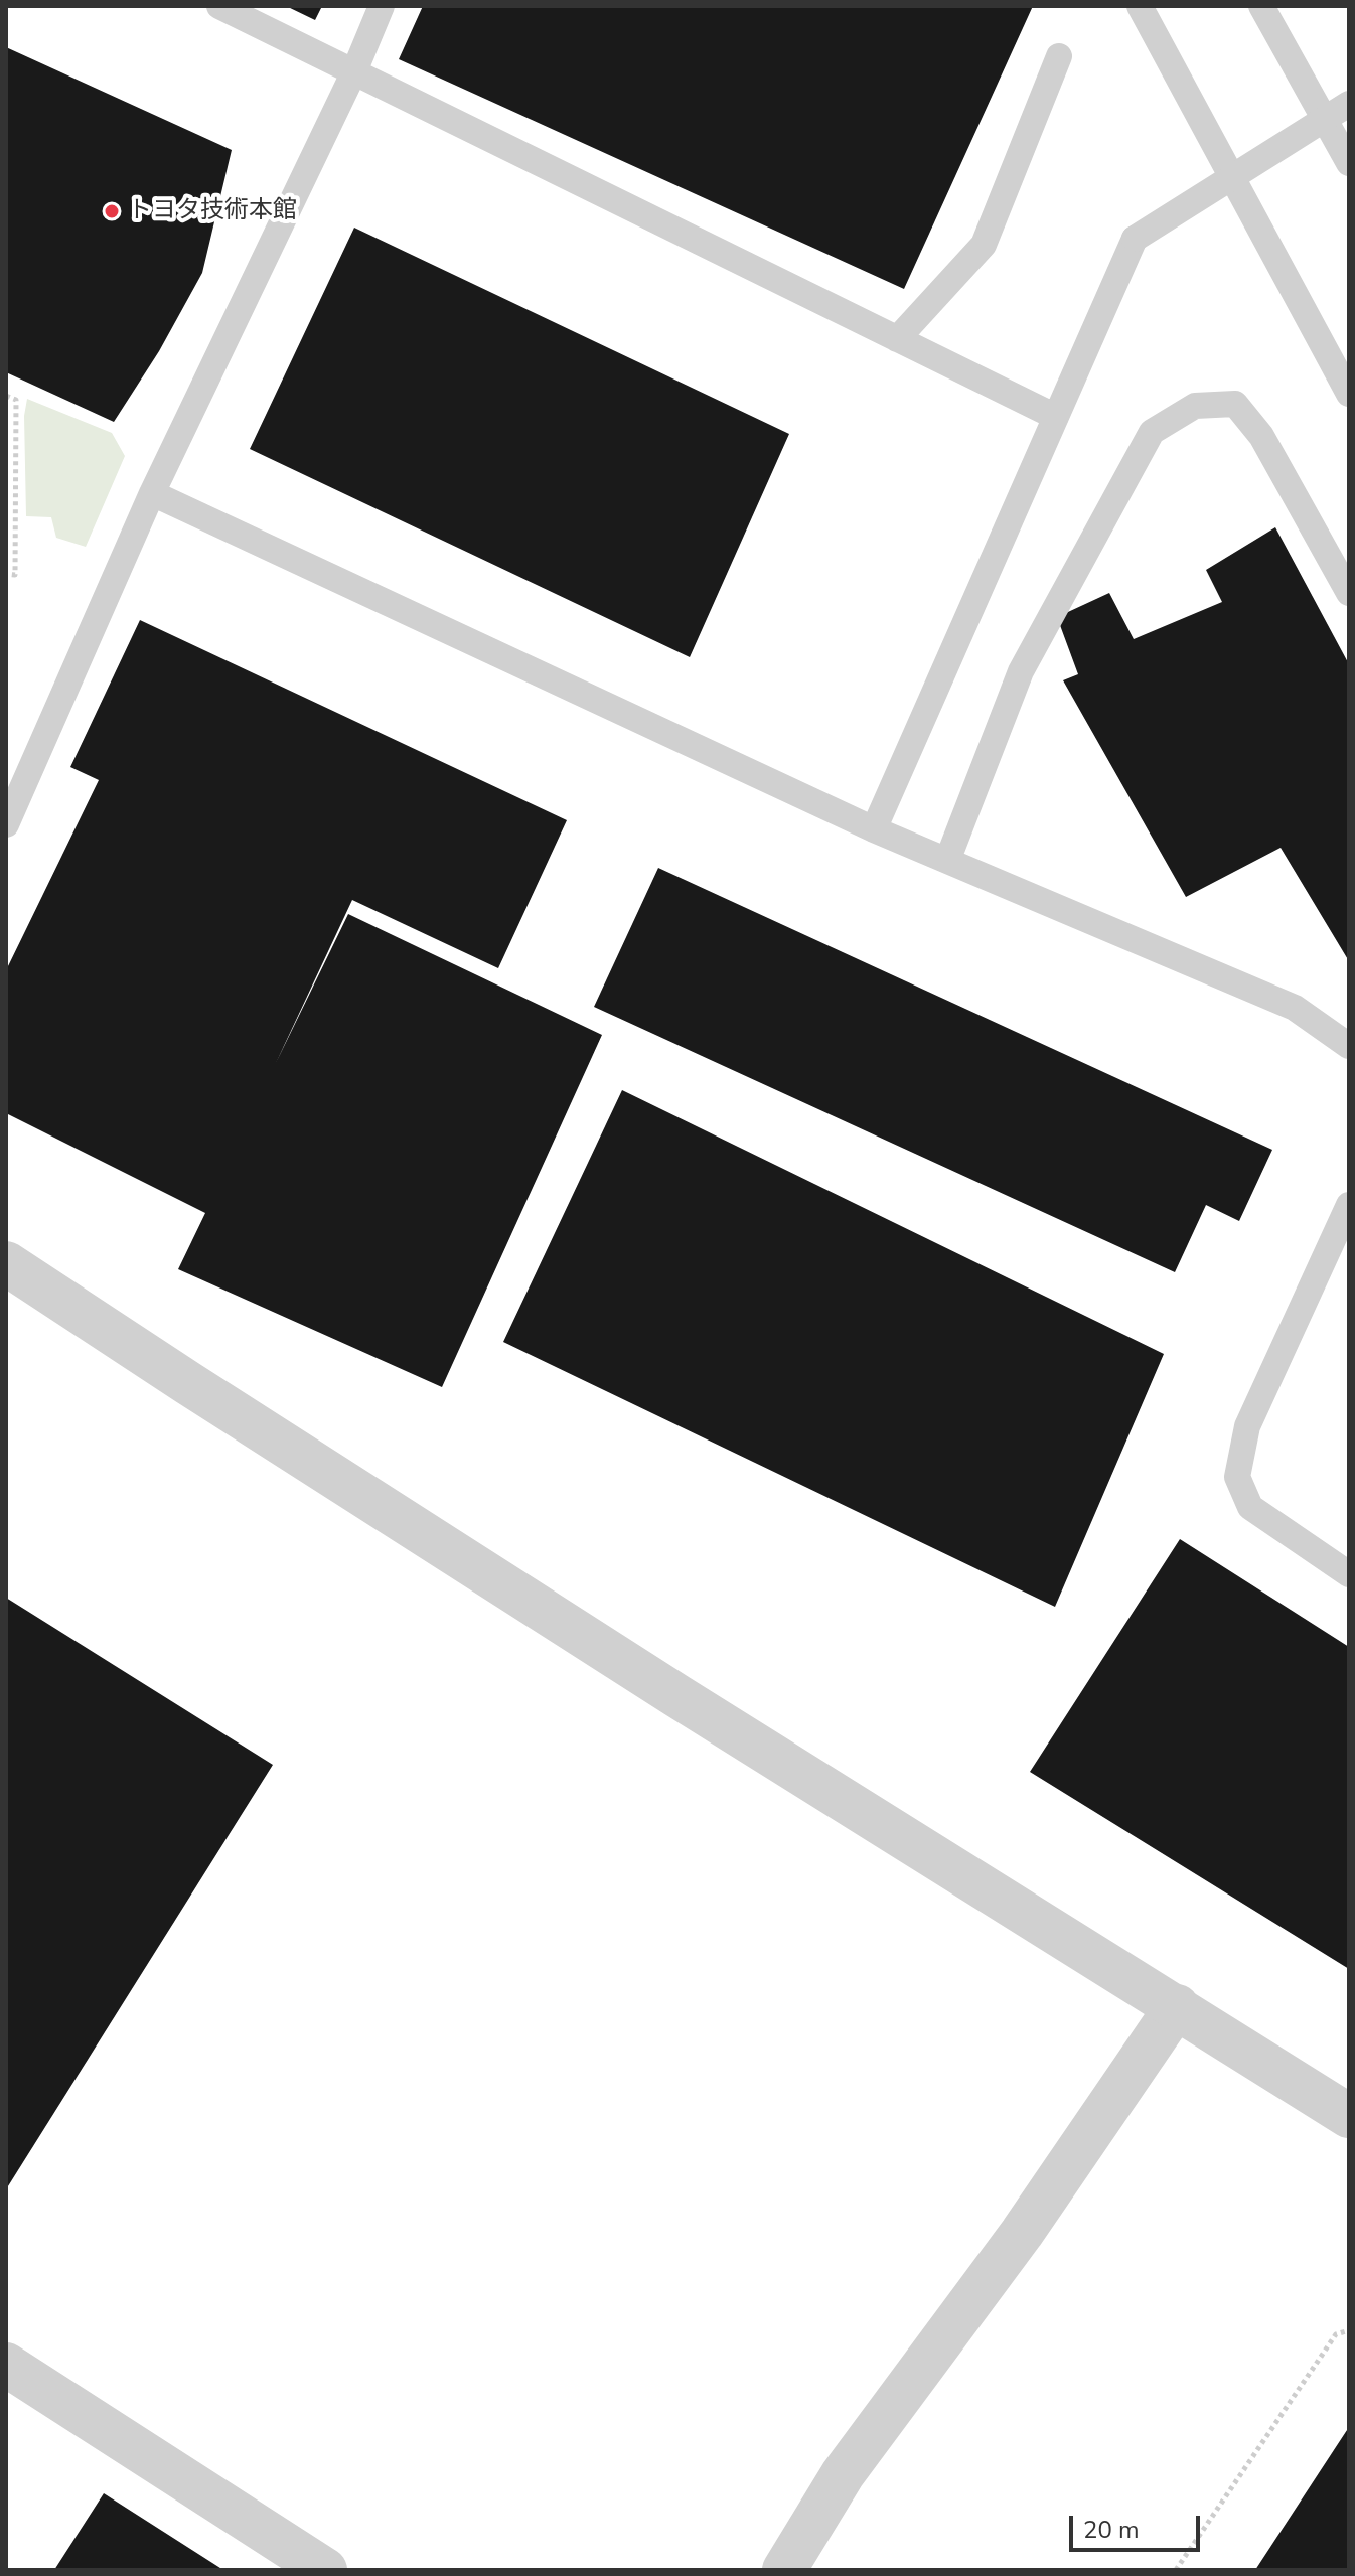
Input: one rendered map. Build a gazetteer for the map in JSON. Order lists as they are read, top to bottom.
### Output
{
  "places": ["トヨタ技術本館"],
  "scale_bar": "20 m"
}
